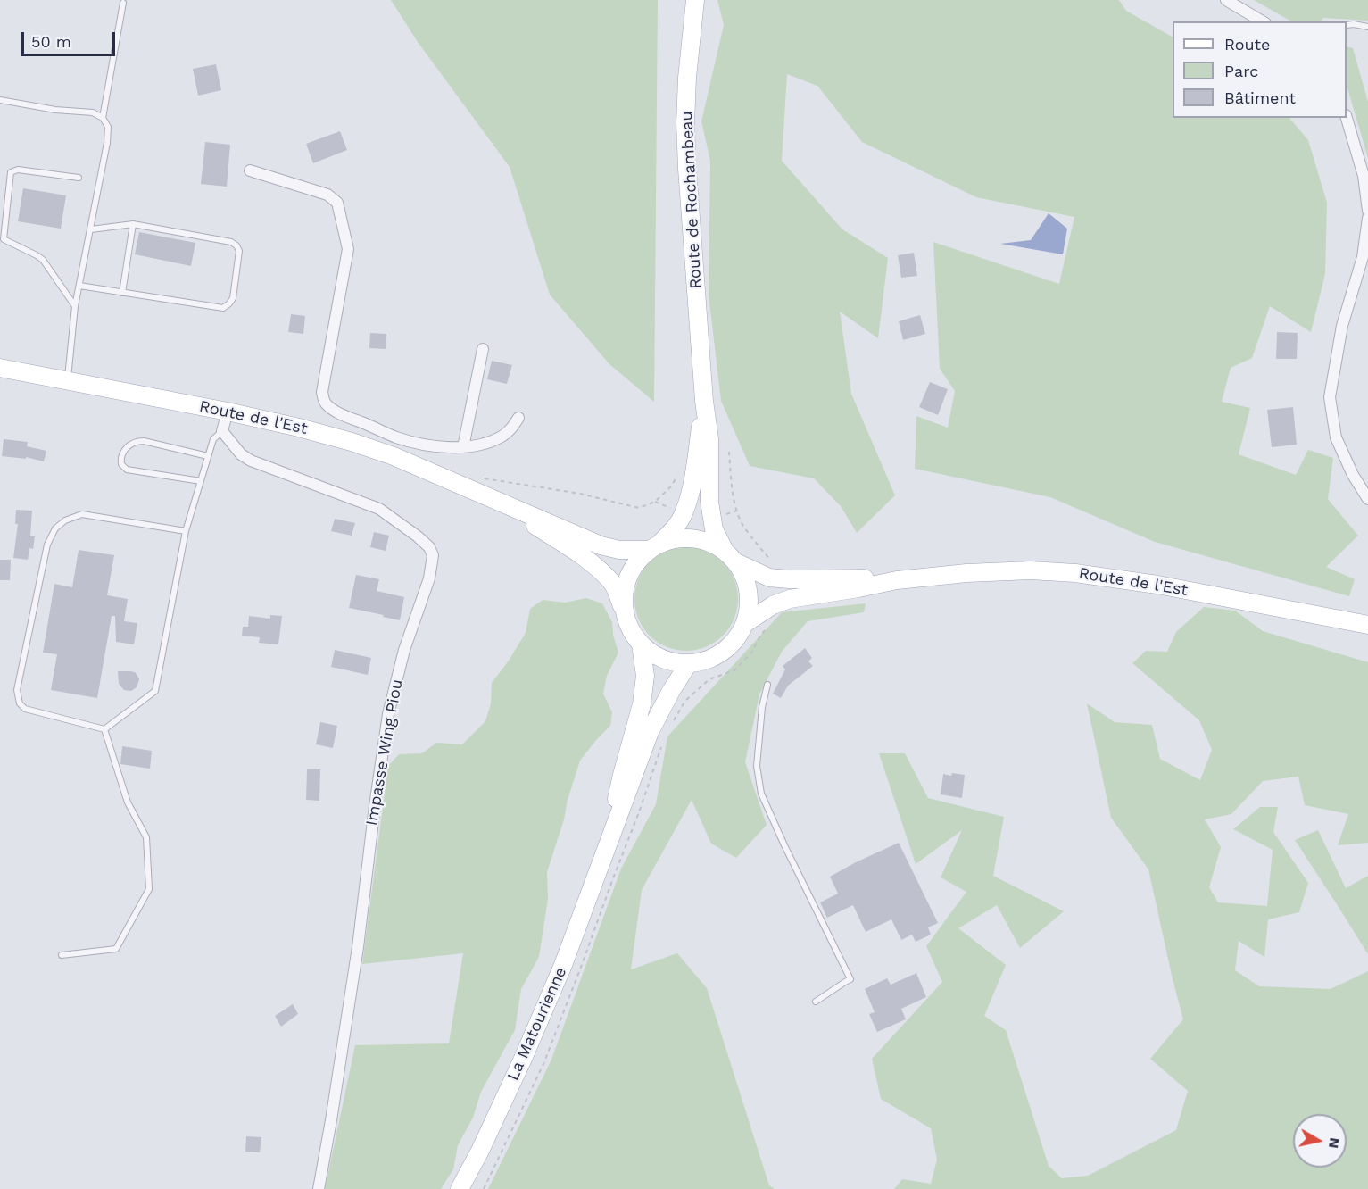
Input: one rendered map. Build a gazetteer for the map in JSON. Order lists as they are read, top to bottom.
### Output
{
  "streets": {
    "main road": ["Route de Rochambeau", "Route de l'Est", "La Matourienne"],
    "street": ["Impasse Wing Piou"]
  },
  "crossings": [
    ["Route de Rochambeau", "Route de l'Est"],
    ["Route de Rochambeau", "La Matourienne"],
    ["Route de l'Est", "La Matourienne"]
  ],
  "legend": ["Route", "Parc", "Bâtiment"],
  "scale_bar": "50 m",
  "north": "right"
}
